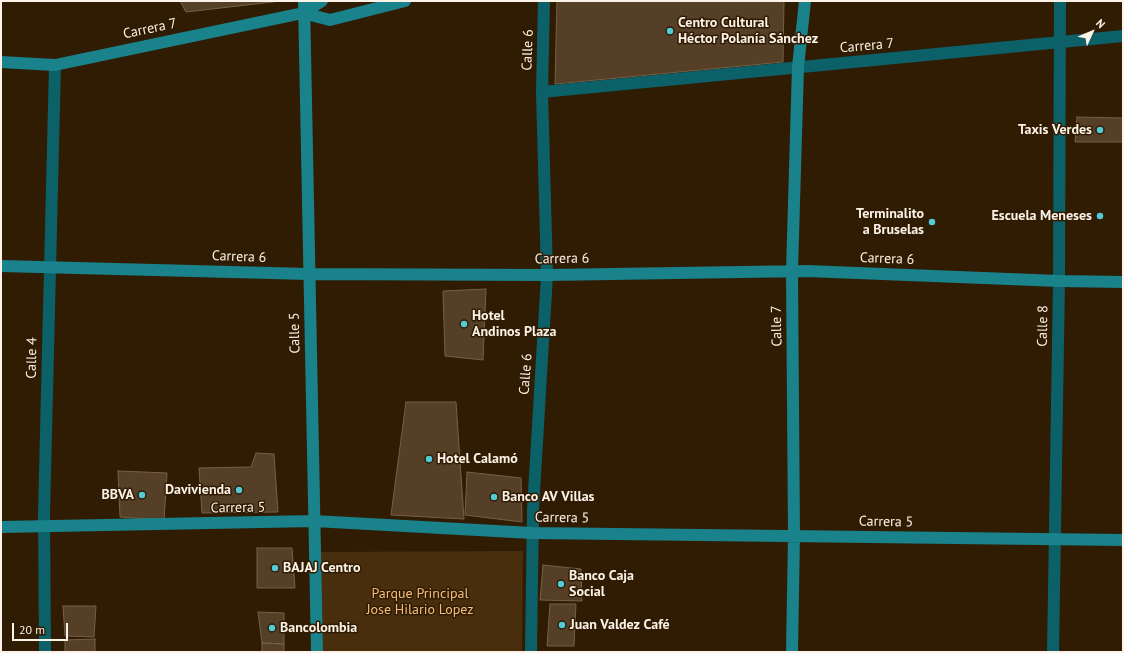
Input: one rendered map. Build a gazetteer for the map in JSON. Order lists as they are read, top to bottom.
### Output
{
  "streets": {
    "street": [
      "Carrera 7",
      "Calle 6",
      "Carrera 6",
      "Calle 7",
      "Calle 8",
      "Calle 5",
      "Calle 4",
      "Carrera 5"
    ]
  },
  "crossings": [
    ["Carrera 7", "Calle 6"],
    ["Carrera 7", "Calle 7"],
    ["Carrera 7", "Calle 8"],
    ["Carrera 7", "Calle 5"],
    ["Carrera 7", "Calle 4"],
    ["Calle 6", "Carrera 6"],
    ["Calle 6", "Carrera 5"],
    ["Carrera 6", "Calle 7"],
    ["Carrera 6", "Calle 8"],
    ["Carrera 6", "Calle 5"],
    ["Carrera 6", "Calle 4"],
    ["Calle 7", "Carrera 5"],
    ["Calle 8", "Carrera 5"],
    ["Calle 5", "Carrera 5"],
    ["Calle 4", "Carrera 5"]
  ],
  "parks": ["Parque Principal Jose Hilario Lopez"],
  "places": [
    "Centro Cultural Héctor Polanía Sánchez",
    "Taxis Verdes",
    "Escuela Meneses",
    "Terminalito a Bruselas",
    "Hotel Andinos Plaza",
    "Hotel Calamó",
    "Davivienda",
    "BBVA",
    "Banco AV Villas",
    "BAJAJ Centro",
    "Banco Caja Social",
    "Juan Valdez Café",
    "Bancolombia"
  ],
  "scale_bar": "20 m",
  "north": "top right"
}
